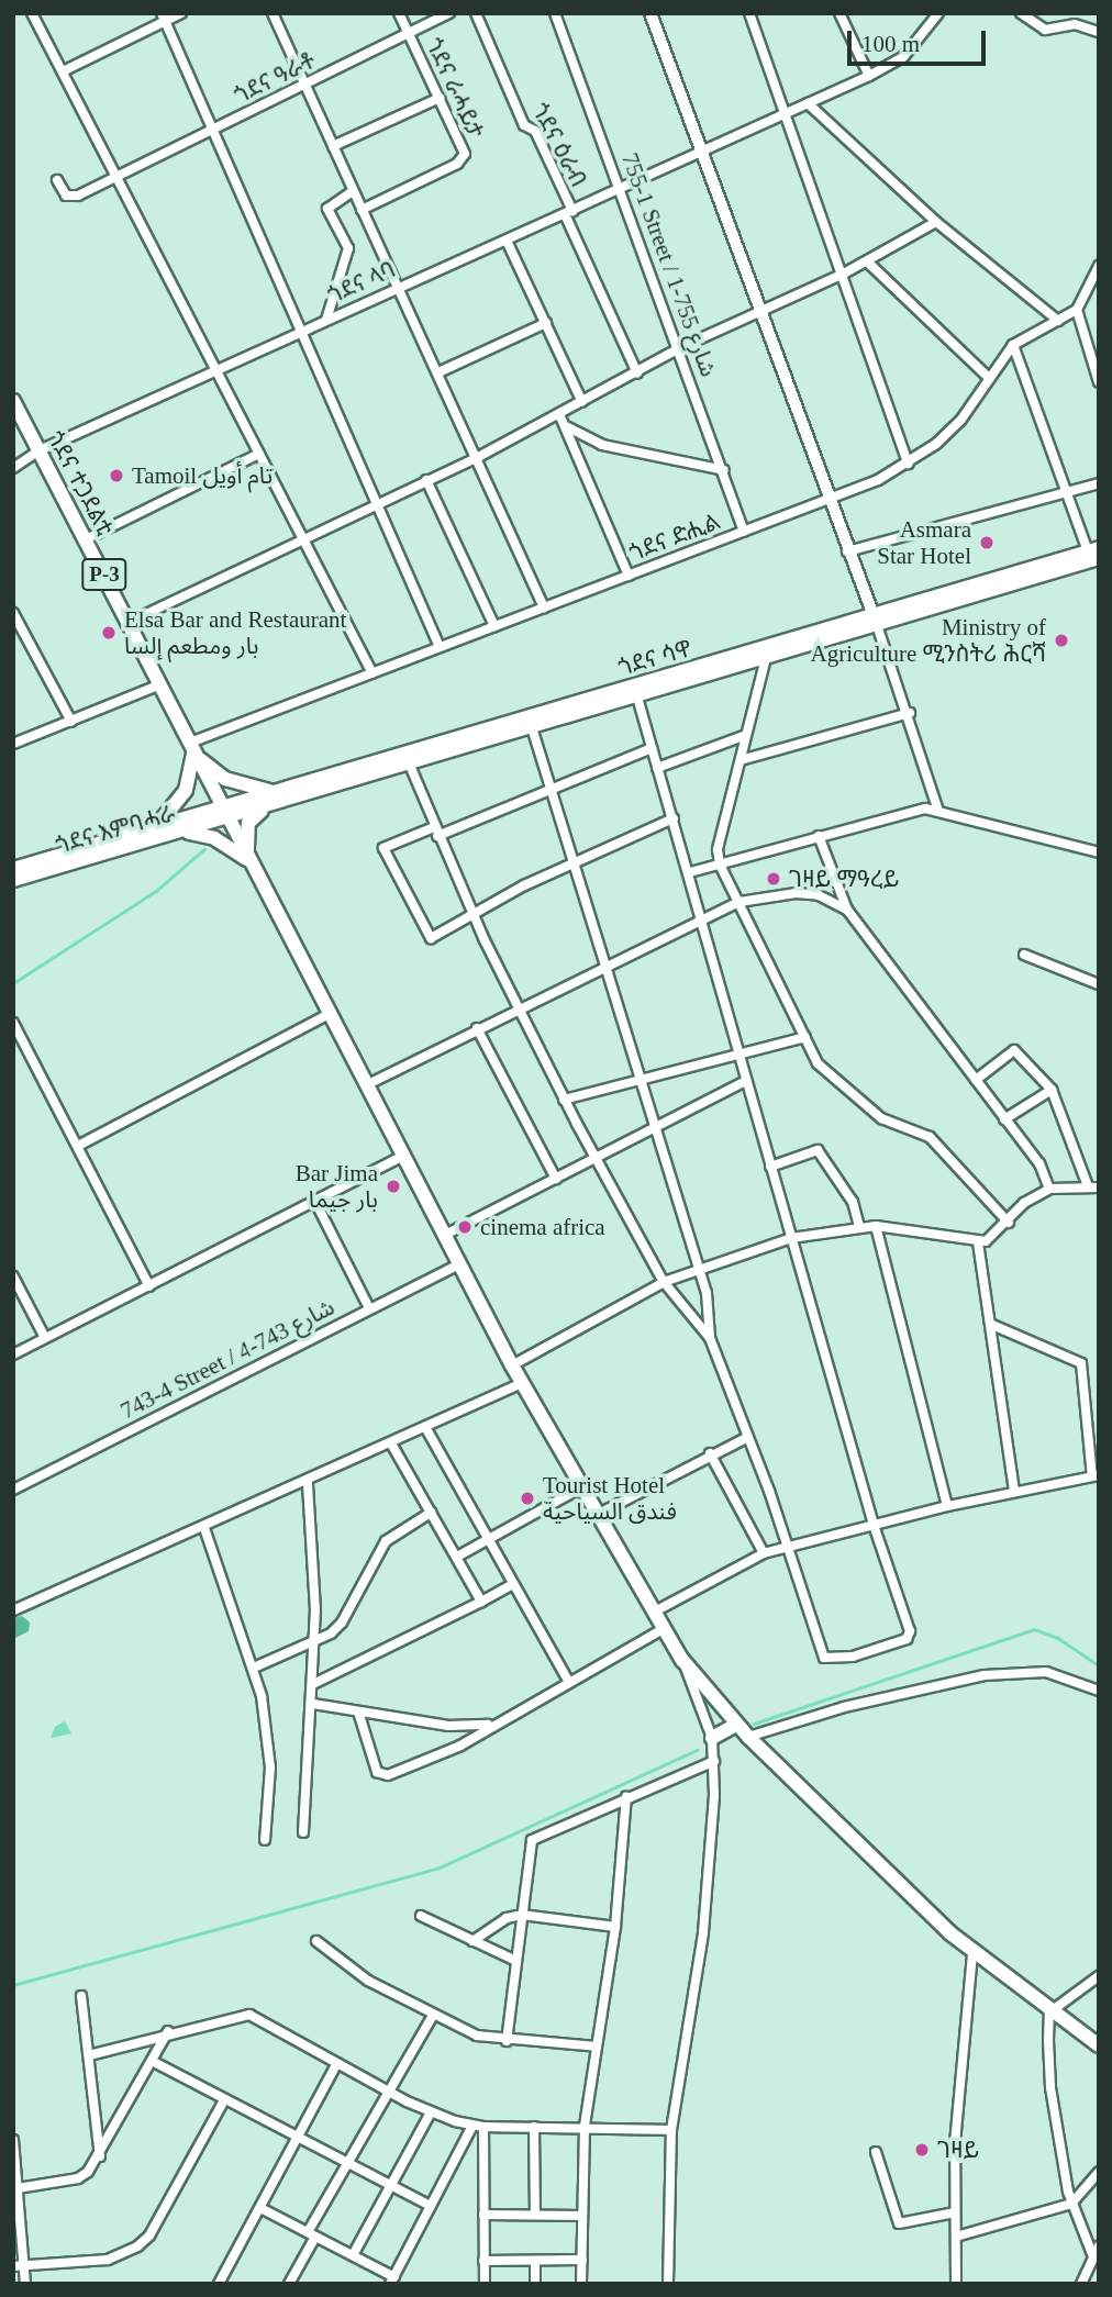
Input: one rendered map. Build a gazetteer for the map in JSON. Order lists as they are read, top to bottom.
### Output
{
  "streets": {
    "main road": [
      "ጎደና ተጋደልቲ",
      "P-3",
      "ጎደና ሳዋ",
      "ጎደና እምባሓራ"
    ],
    "street": [
      "ጎደና ዓራቶ",
      "ጎደና ራሓይታ",
      "ጎደና ዕራብ",
      "755-1 Street / شارع 755-1",
      "ጎደና ላባ",
      "ጎደና ድሒል",
      "743-4 Street / شارع 743-4"
    ]
  },
  "crossings": [
    ["ጎደና ዓራቶ", "ጎደና ራሓይታ"],
    ["ጎደና ዕራብ", "ጎደና ላባ"],
    ["755-1 Street / شارع 755-1", "ጎደና ላባ"],
    ["755-1 Street / شارع 755-1", "ጎደና ድሒል"],
    ["ጎደና ላባ", "ጎደና ተጋደልቲ"],
    ["ጎደና ተጋደልቲ", "ጎደና ድሒል"],
    ["ጎደና ተጋደልቲ", "P-3"],
    ["ጎደና ድሒል", "P-3"],
    ["P-3", "ጎደና ሳዋ"],
    ["P-3", "ጎደና እምባሓራ"],
    ["P-3", "743-4 Street / شارع 743-4"],
    ["ጎደና ሳዋ", "ጎደና እምባሓራ"]
  ],
  "places": [
    "Tamoil تام أويل",
    "Asmara Star Hotel",
    "Elsa Bar and Restaurant بار ومطعم إلسا",
    "Ministry of Agriculture ሚንስትሪ ሕርሻ",
    "ገዛይ ማዓረይ",
    "Bar Jima بار جيما",
    "cinema africa",
    "Tourist Hotel فندق السياحية",
    "ገዛይ"
  ],
  "scale_bar": "100 m"
}
